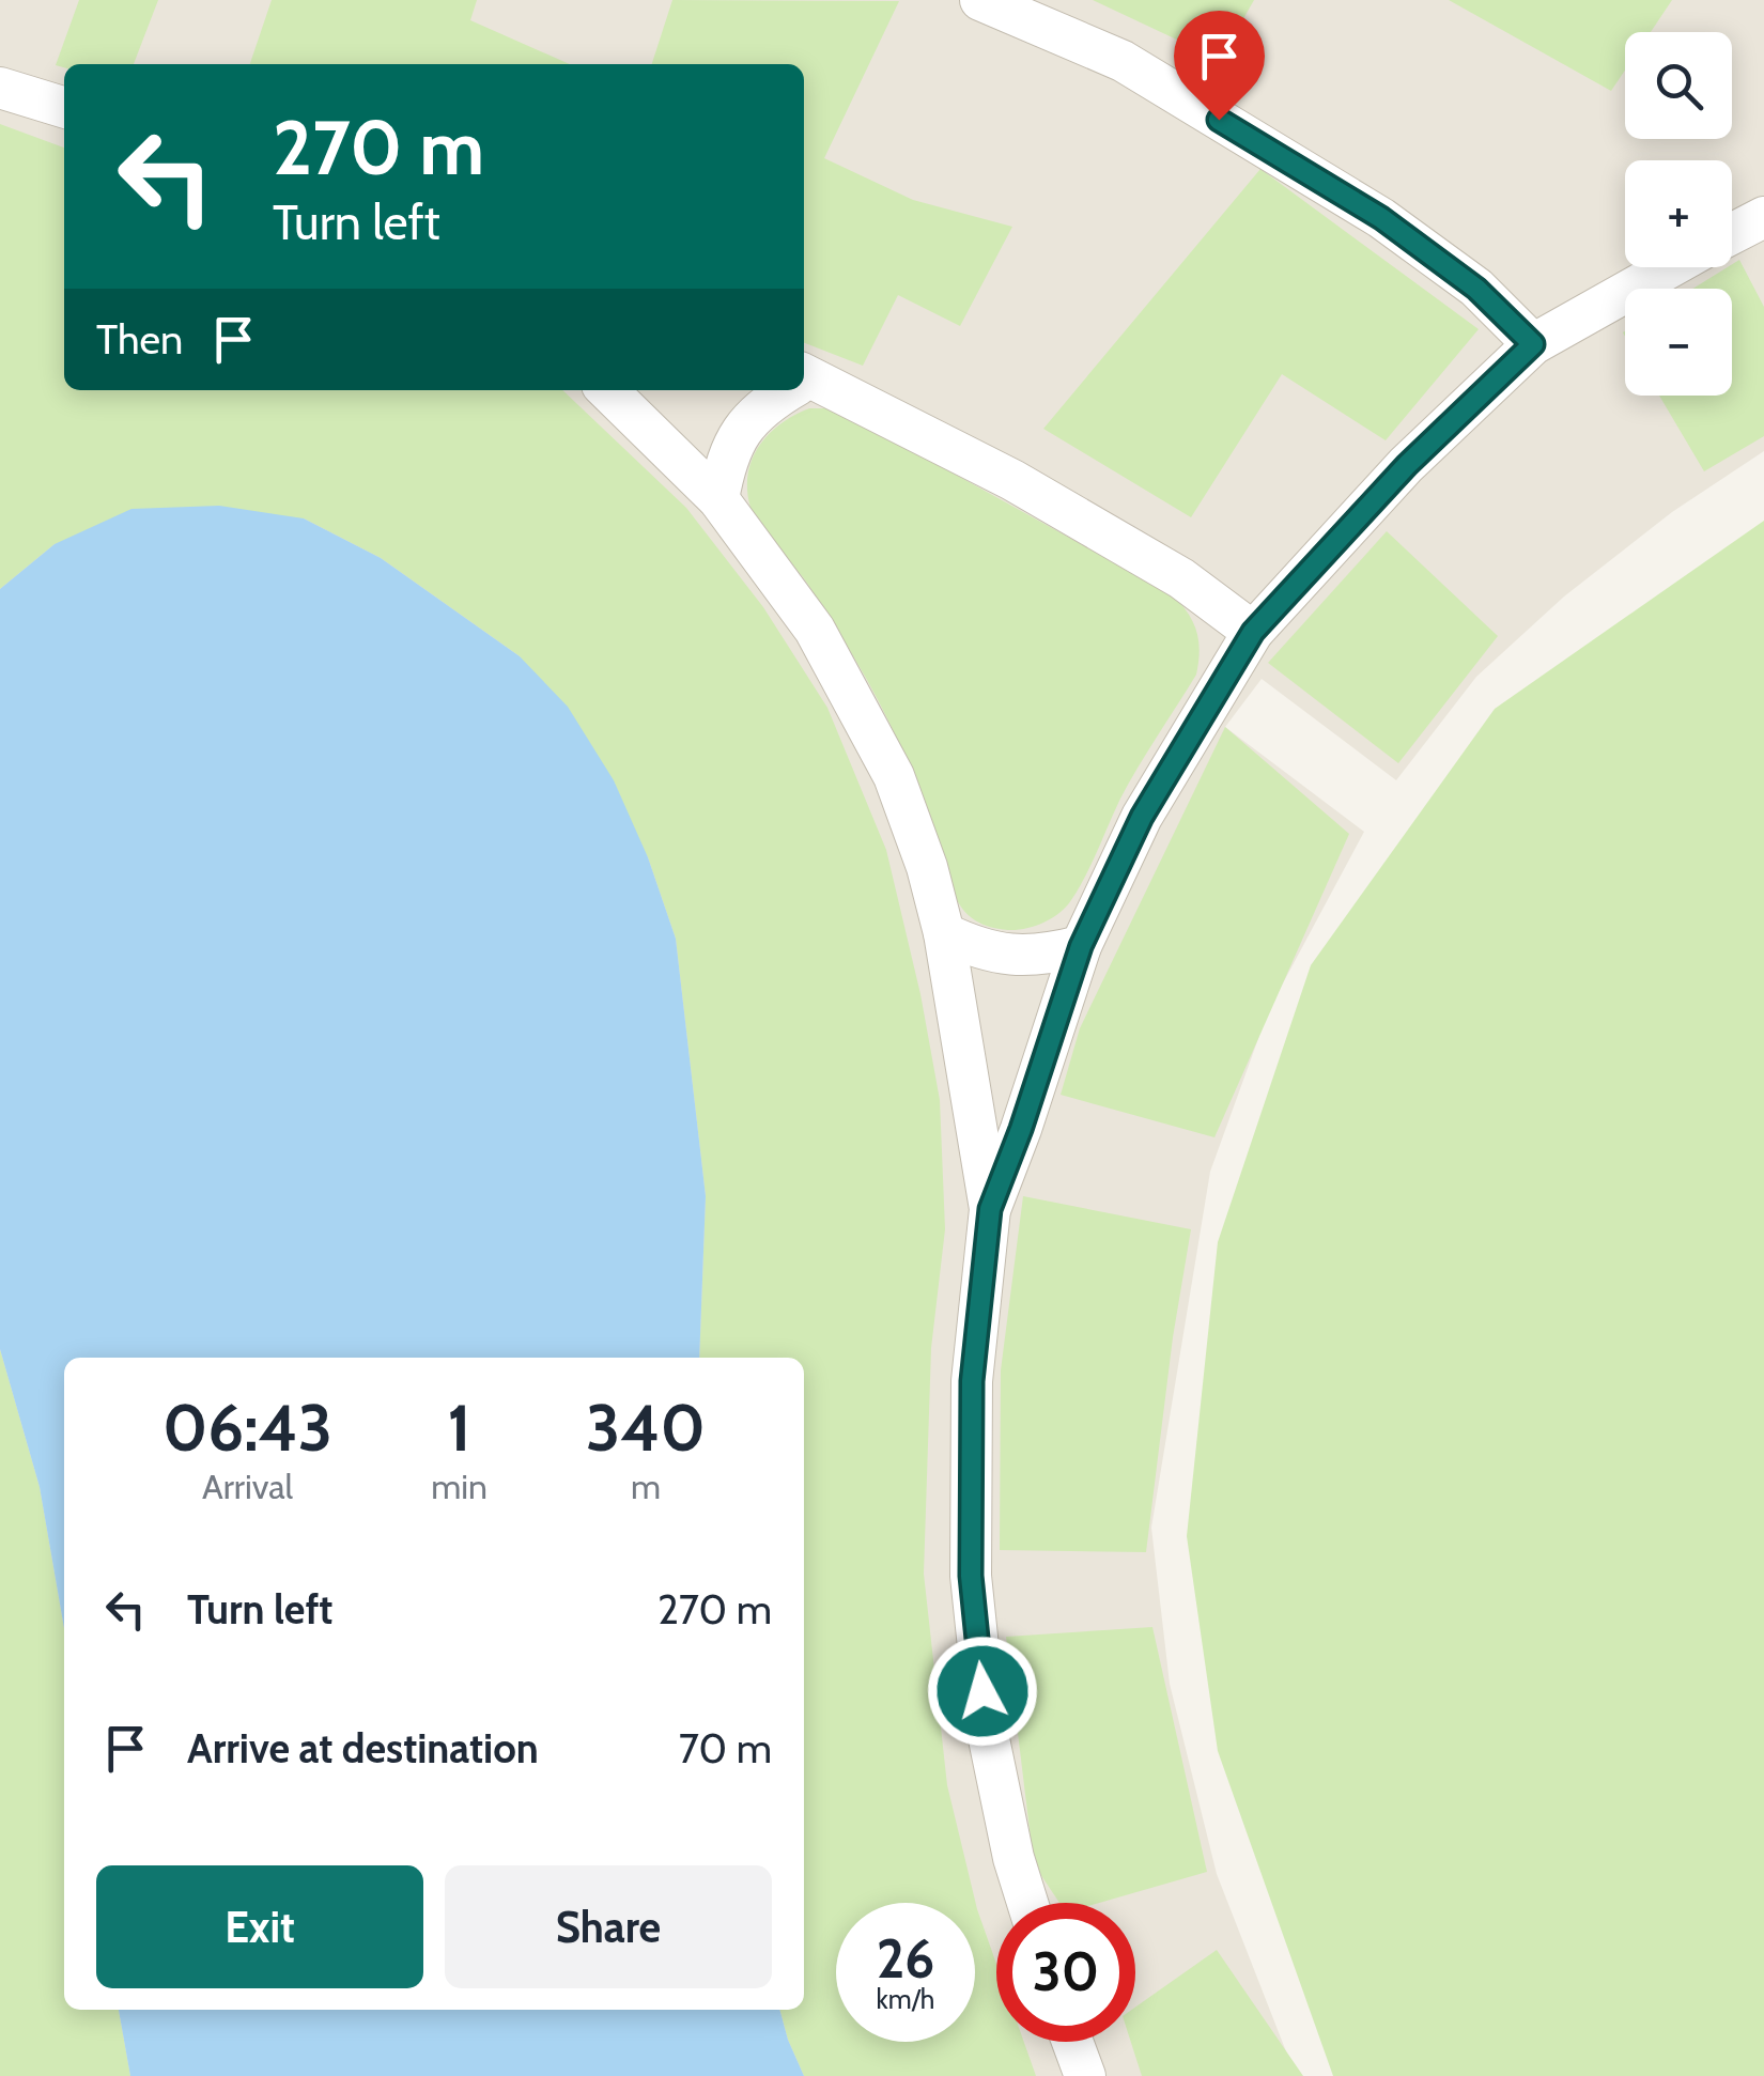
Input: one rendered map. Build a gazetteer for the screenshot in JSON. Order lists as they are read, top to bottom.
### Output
{
  "page": {
    "map_buttons": ["+", "−"],
    "turn": ["270 m", "Turn left"],
    "then": "Then",
    "eta": [
      "06:43",
      "Arrival",
      "1",
      "min",
      "340",
      "m"
    ],
    "list": [
      {
        "name": "Turn left",
        "value": "270 m"
      },
      {
        "name": "Arrive at destination",
        "value": "70 m"
      }
    ],
    "buttons": ["Exit", "Share"],
    "speed": "26 km/h",
    "limit": "30"
  }
}
